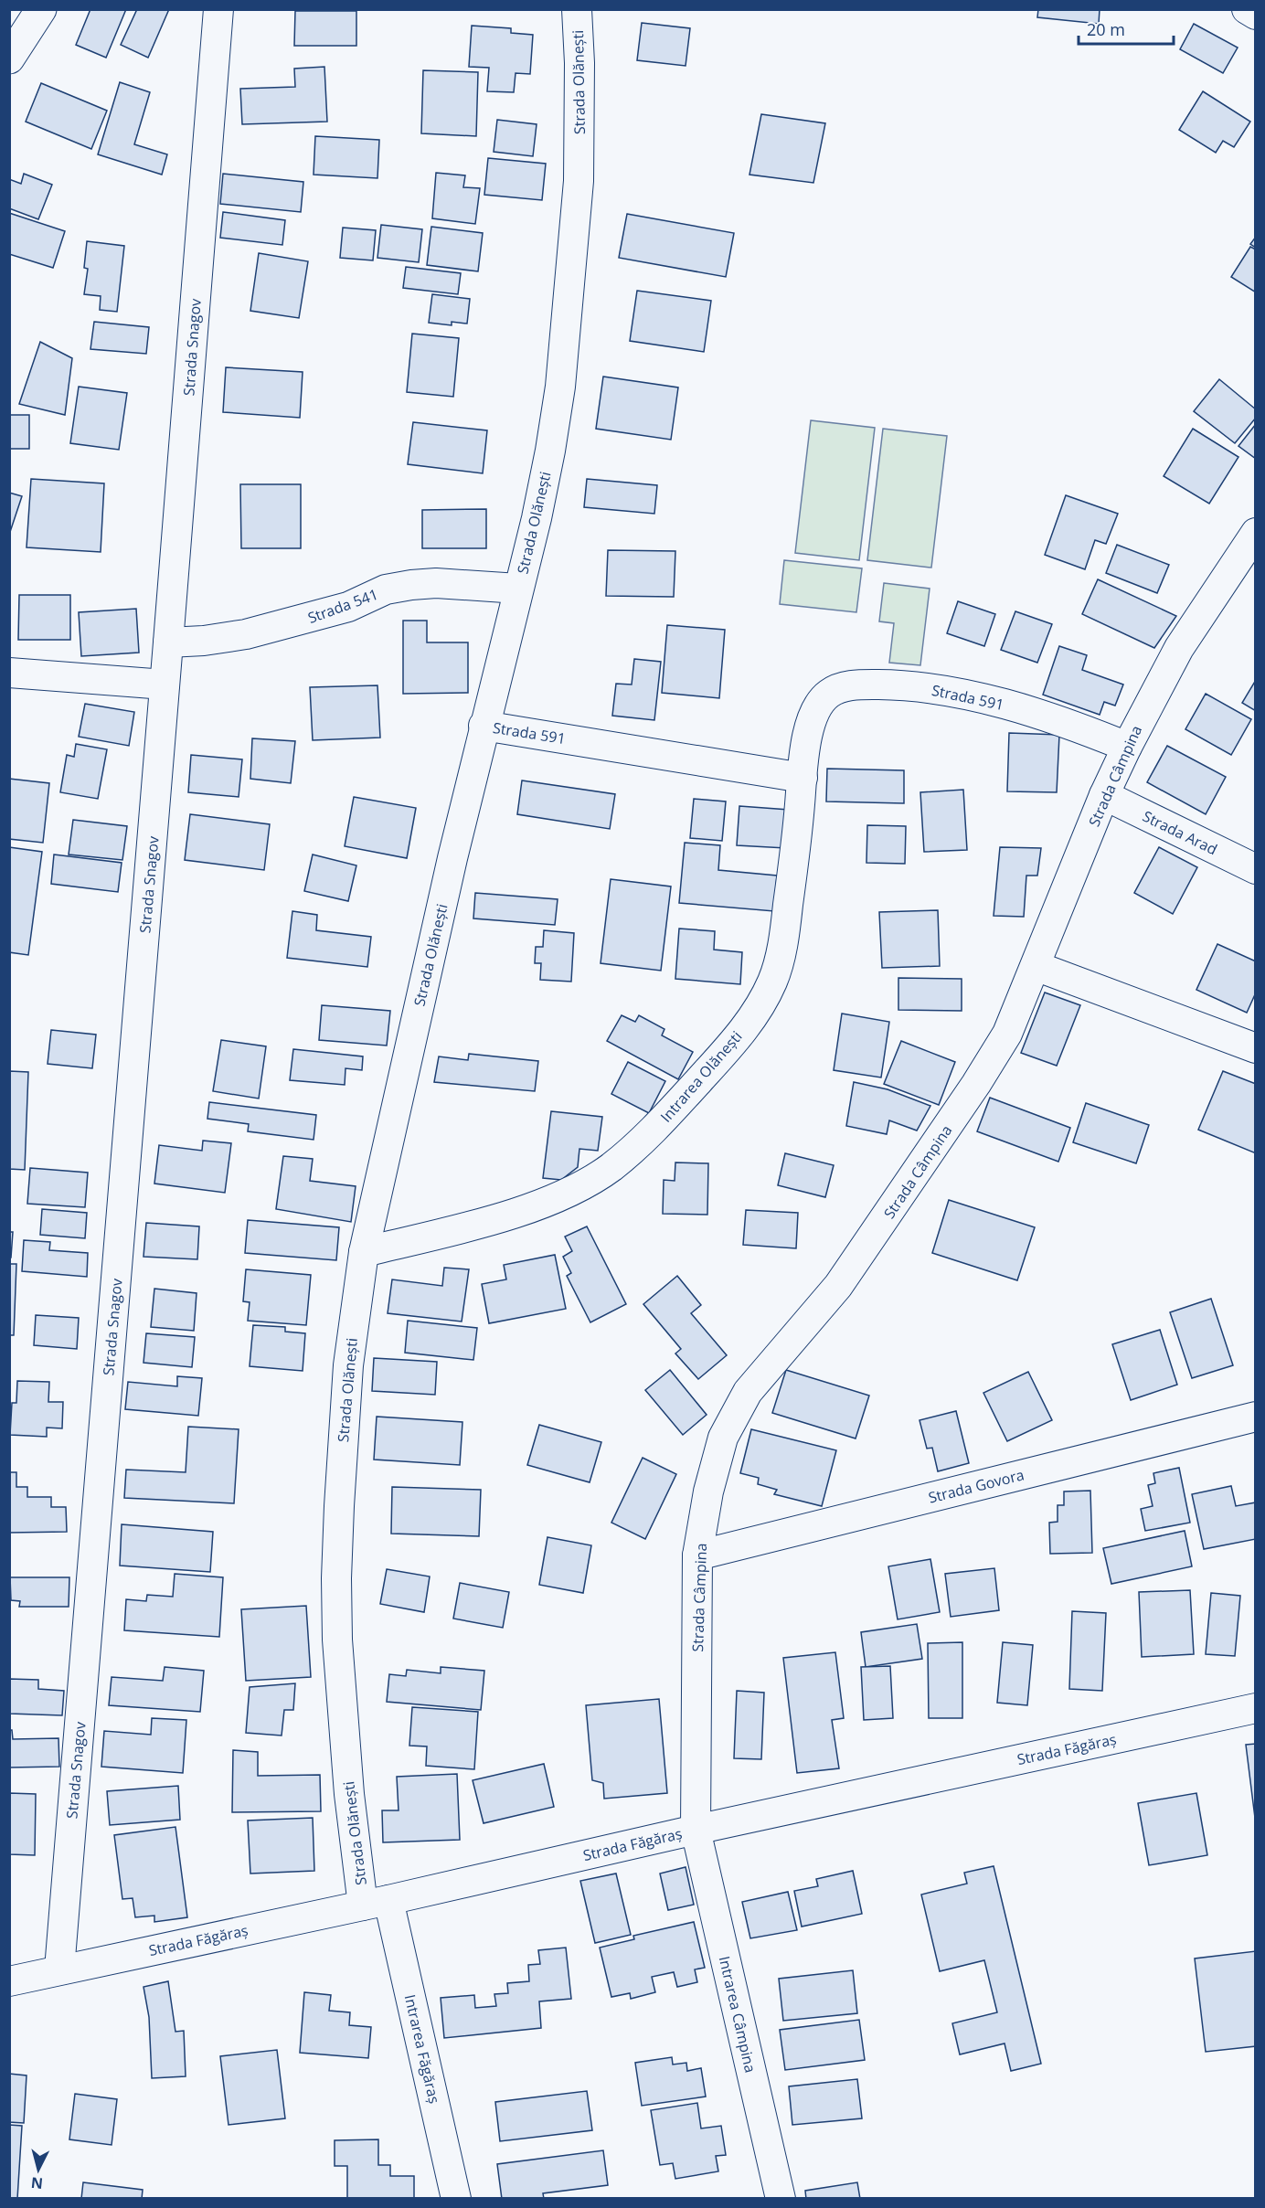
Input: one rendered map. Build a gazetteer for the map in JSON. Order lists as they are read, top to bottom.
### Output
{
  "streets": {
    "street": [
      "Strada Olănești",
      "Strada Snagov",
      "Strada 541",
      "Strada 591",
      "Strada Câmpina",
      "Strada Arad",
      "Intrarea Olănești",
      "Strada Govora",
      "Strada Făgăraș",
      "Intrarea Câmpina",
      "Intrarea Făgăraș"
    ]
  },
  "crossings": [
    ["Strada Olănești", "Strada 541"],
    ["Strada Olănești", "Strada 591"],
    ["Strada Olănești", "Intrarea Olănești"],
    ["Strada Olănești", "Strada Făgăraș"],
    ["Strada Olănești", "Intrarea Făgăraș"],
    ["Strada Snagov", "Strada 541"],
    ["Strada Snagov", "Strada Făgăraș"],
    ["Strada 591", "Strada Câmpina"],
    ["Strada 591", "Intrarea Olănești"],
    ["Strada Câmpina", "Strada Arad"],
    ["Strada Câmpina", "Strada Govora"],
    ["Strada Câmpina", "Strada Făgăraș"],
    ["Strada Câmpina", "Intrarea Câmpina"],
    ["Strada Făgăraș", "Intrarea Câmpina"],
    ["Strada Făgăraș", "Intrarea Făgăraș"]
  ],
  "scale_bar": "20 m",
  "north": "bottom"
}
